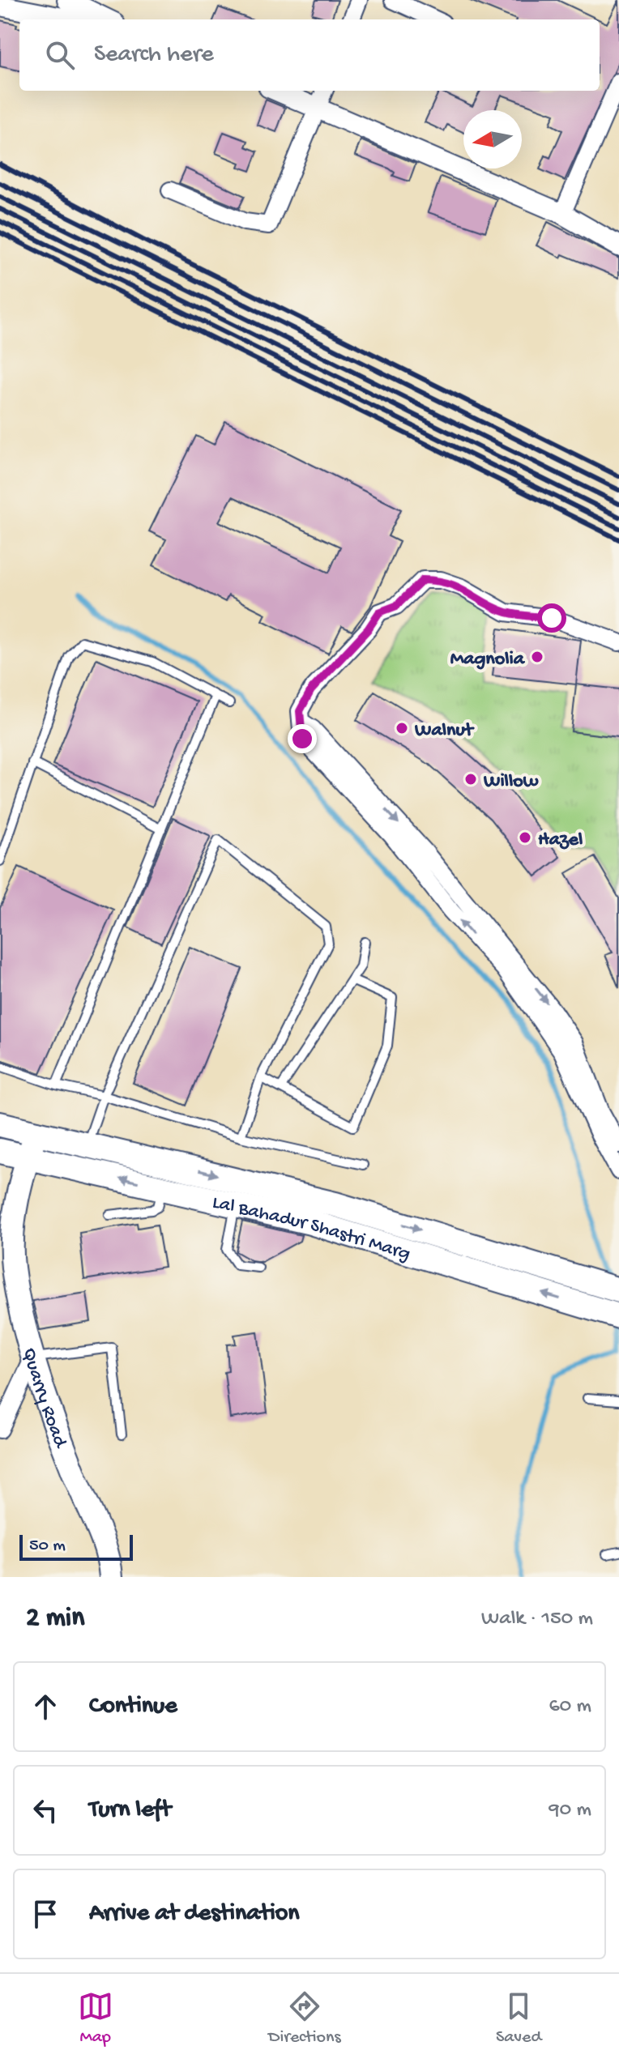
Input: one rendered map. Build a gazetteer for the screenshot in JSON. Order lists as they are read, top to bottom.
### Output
{
  "streets": {
    "main road": ["Lal Bahadur Shastri Marg", "Quarry Road"]
  },
  "crossings": [
    ["Lal Bahadur Shastri Marg", "Quarry Road"]
  ],
  "places": [
    "Magnolia",
    "Walnut",
    "Willow",
    "Hazel"
  ],
  "scale_bar": "50 m",
  "north": "left",
  "page": {
    "search": "Search here",
    "scale": "50 m",
    "heading": ["2 min", "Walk · 150 m"],
    "list": [
      ["Continue", "60 m"],
      ["Turn left", "90 m"],
      "Arrive at destination"
    ],
    "nav": ["Map", "Directions", "Saved"]
  }
}
